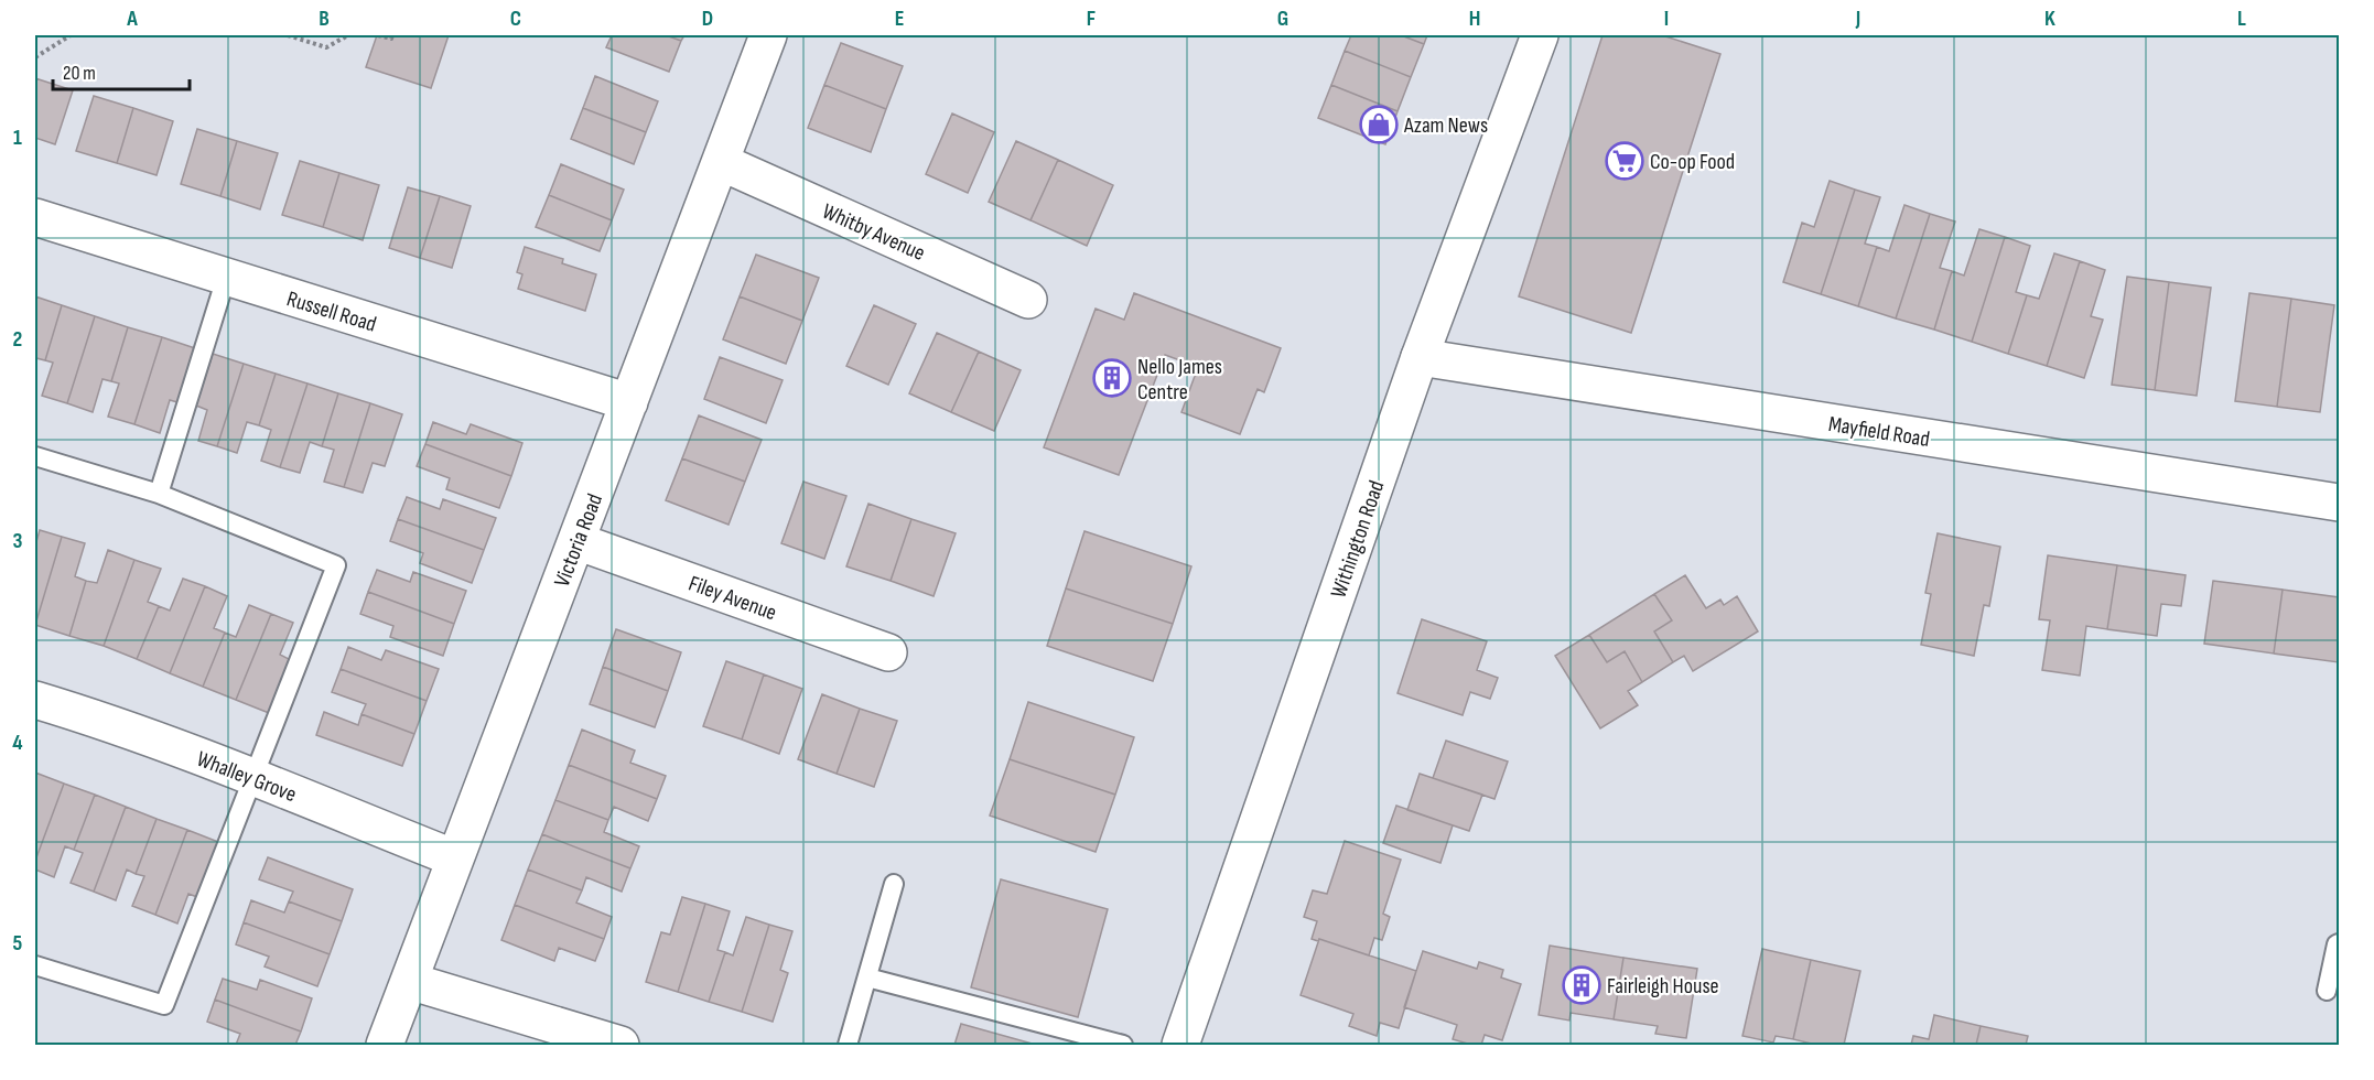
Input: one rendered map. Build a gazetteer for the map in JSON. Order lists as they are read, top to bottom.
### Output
{
  "streets": {
    "street": [
      "Whitby Avenue",
      "Russell Road",
      "Mayfield Road",
      "Withington Road",
      "Victoria Road",
      "Filey Avenue",
      "Whalley Grove"
    ]
  },
  "crossings": [
    ["Whitby Avenue", "Victoria Road"],
    ["Russell Road", "Victoria Road"],
    ["Mayfield Road", "Withington Road"],
    ["Victoria Road", "Filey Avenue"],
    ["Victoria Road", "Whalley Grove"]
  ],
  "places": {
    "shop": ["Azam News"],
    "supermarket": ["Co-op Food"],
    "building": ["Nello James Centre", "Fairleigh House"]
  },
  "scale_bar": "20 m",
  "grid": {
    "columns": [
      "A",
      "B",
      "C",
      "D",
      "E",
      "F",
      "G",
      "H",
      "I",
      "J",
      "K",
      "L"
    ],
    "rows": [
      "1",
      "2",
      "3",
      "4",
      "5"
    ]
  }
}
